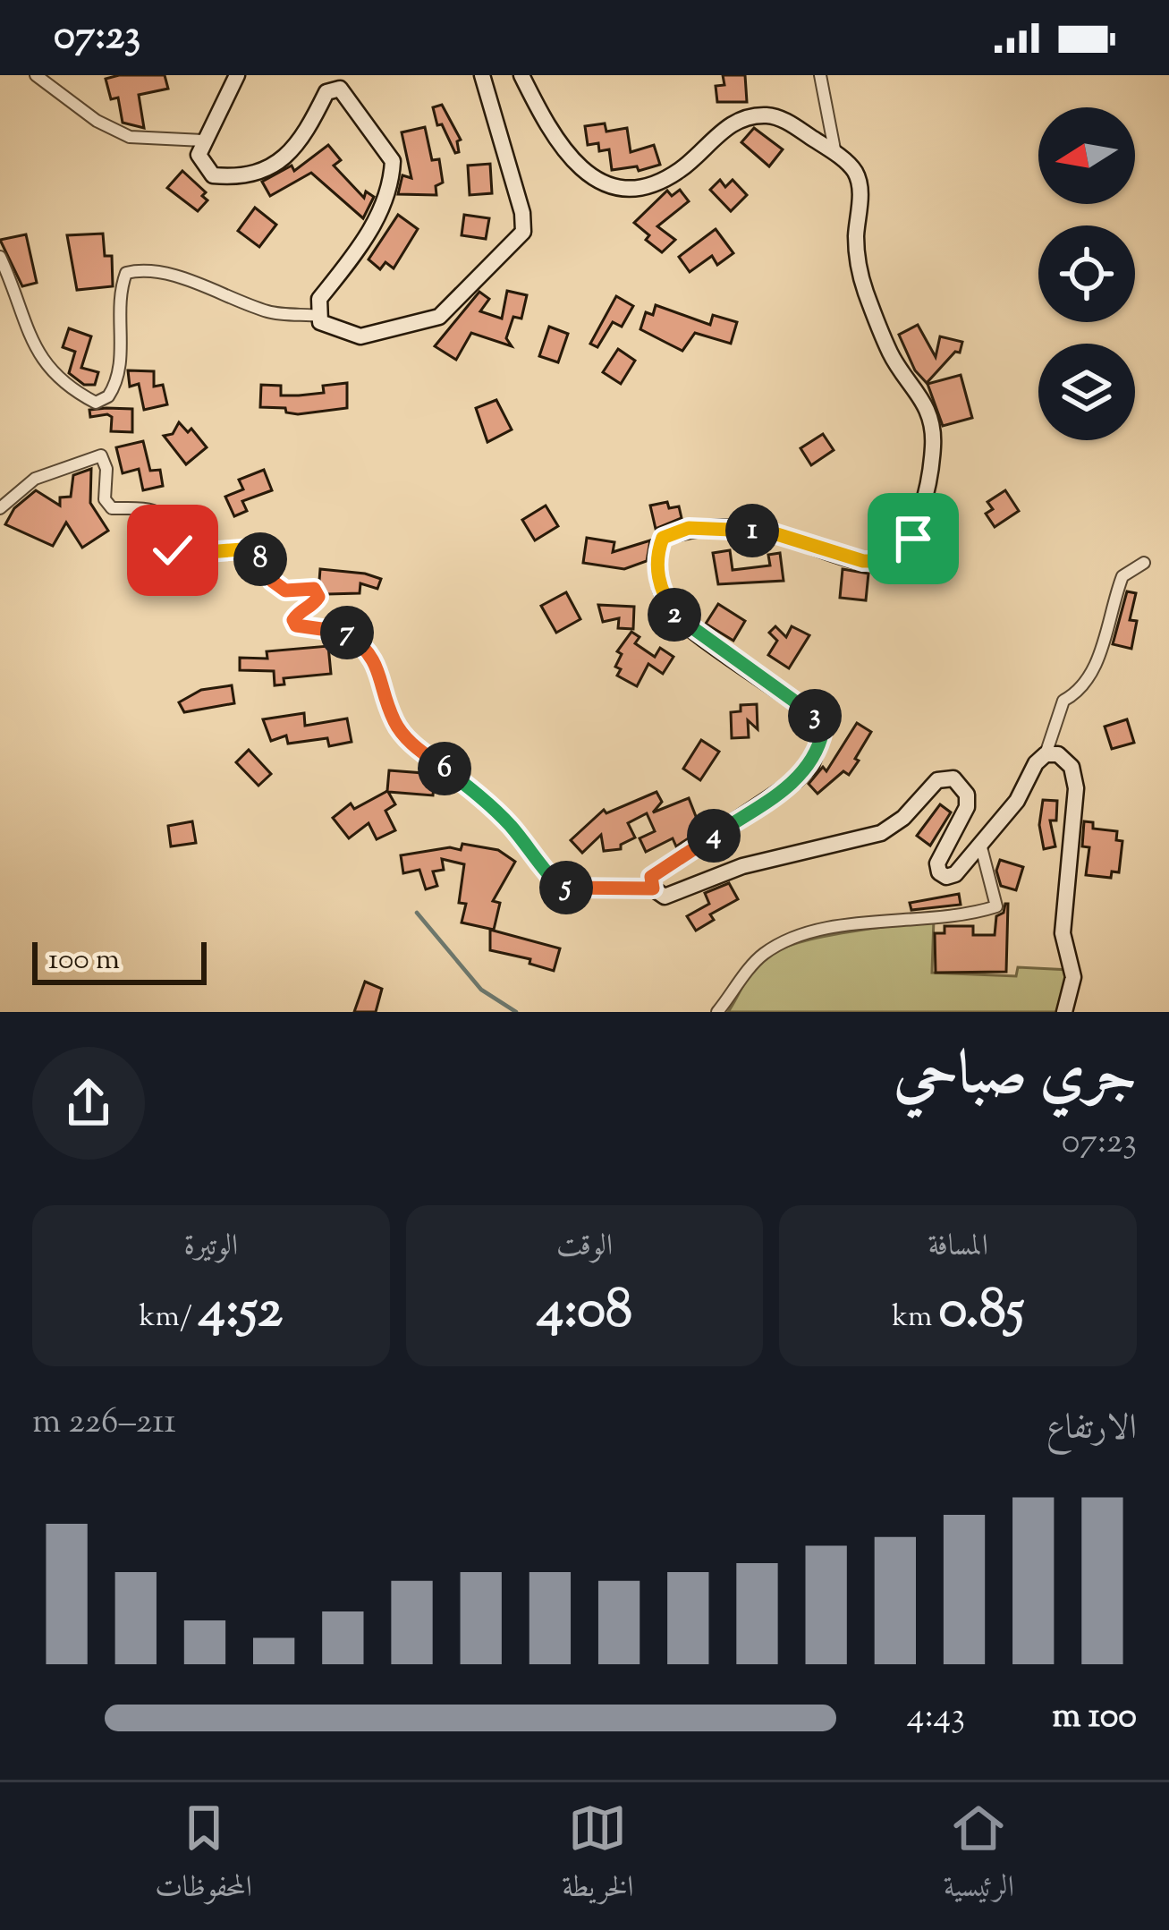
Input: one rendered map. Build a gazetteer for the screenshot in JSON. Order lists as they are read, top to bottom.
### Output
{
  "scale_bar": "100 m",
  "north": "left",
  "page": {
    "status": "07:23",
    "pins": [
      "1",
      "8",
      "2",
      "7",
      "3",
      "6",
      "4",
      "5"
    ],
    "scale": "100 m",
    "heading": ["جري صباحي", "07:23"],
    "stats": [
      ["المسافة", "0.85 km"],
      ["الوقت", "4:08"],
      ["الوتيرة", "4:52 /km"]
    ],
    "chart": ["الارتفاع", "211–226 m"],
    "list": [
      {
        "name": "100 m",
        "note": "4:43"
      }
    ],
    "tabs": ["الرئيسية", "الخريطة", "المحفوظات"]
  }
}
